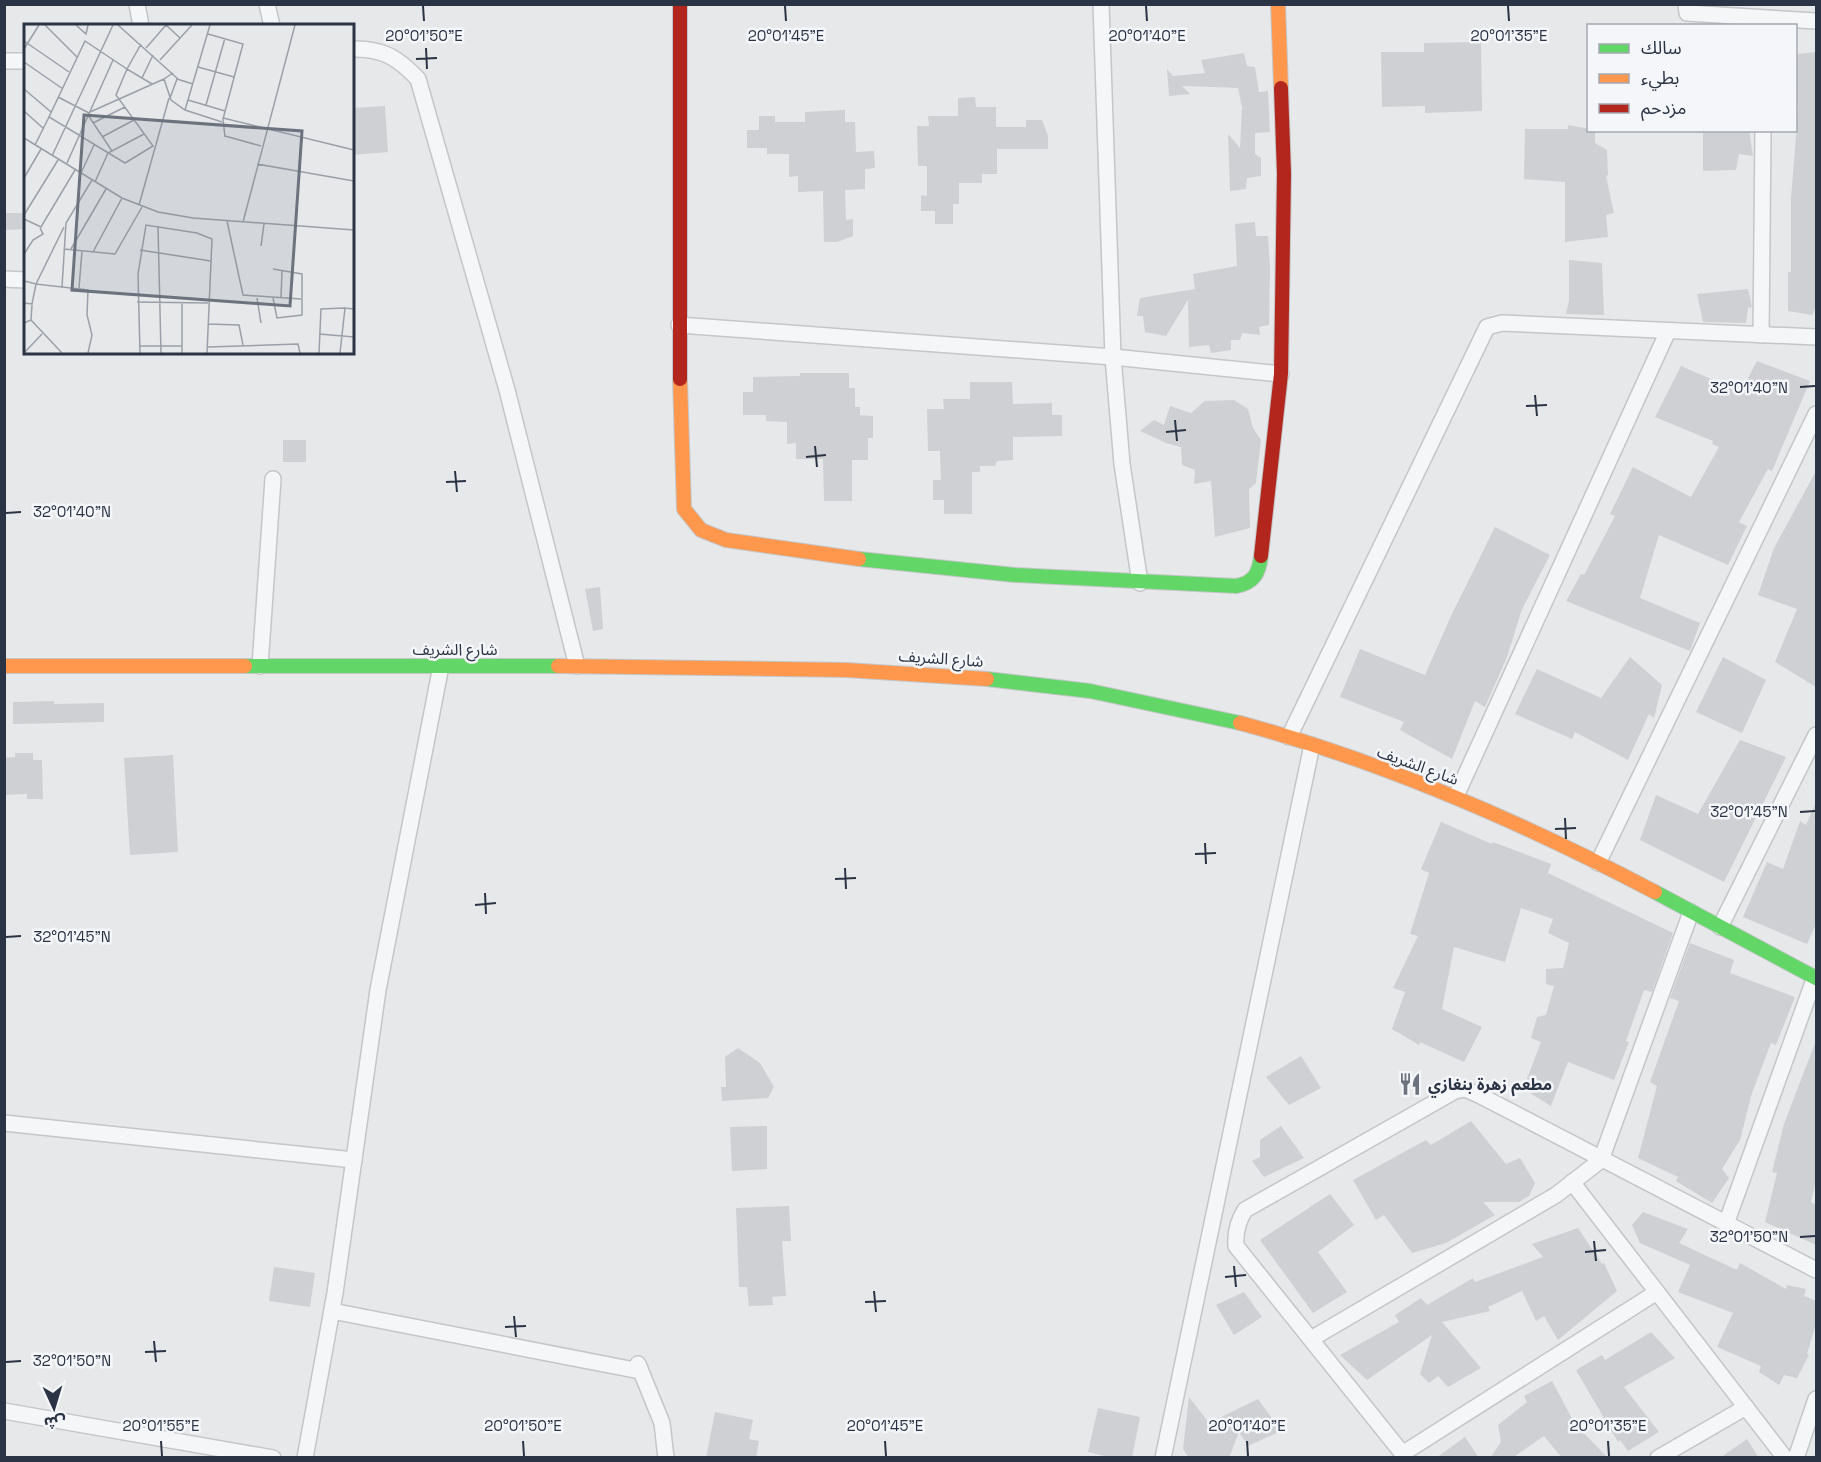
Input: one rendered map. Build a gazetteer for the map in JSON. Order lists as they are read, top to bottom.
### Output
{
  "streets": {
    "main road": ["شارع الشريف"]
  },
  "places": {
    "restaurant": ["مطعم زهرة بنغازي"]
  },
  "legend": ["سالك", "بطيء", "مزدحم"],
  "north": "bottom",
  "coordinates": [
    "20°01'50\"E",
    "20°01'45\"E",
    "20°01'40\"E",
    "20°01'35\"E",
    "32°01'40\"N",
    "32°01'45\"N",
    "32°01'50\"N",
    "20°01'55\"E"
  ]
}
